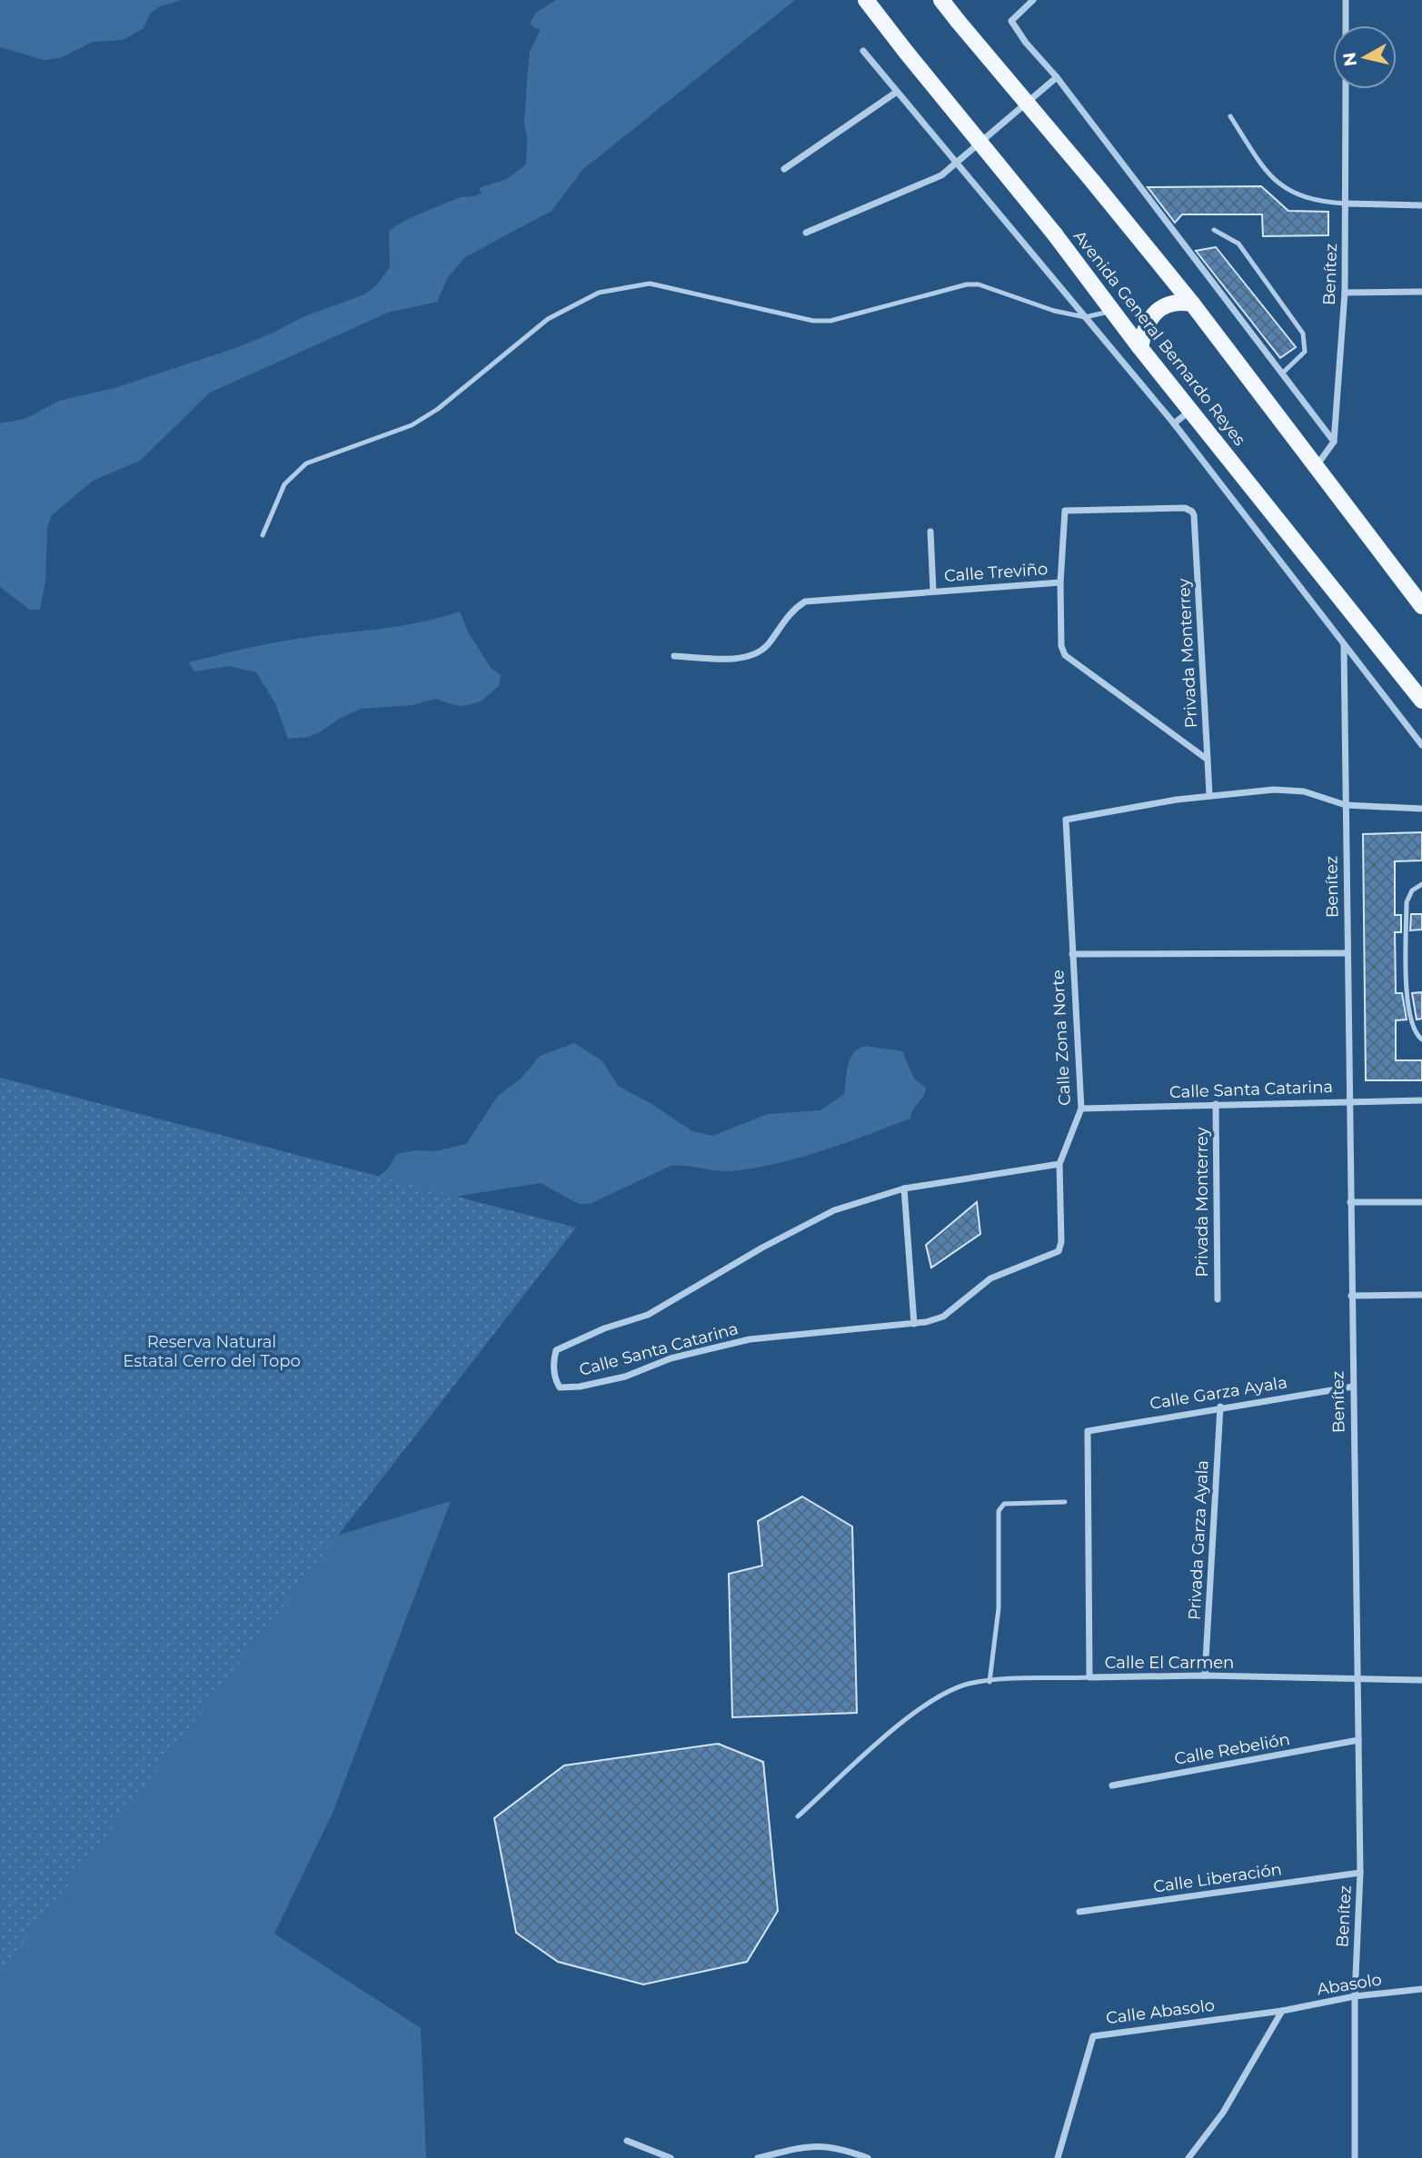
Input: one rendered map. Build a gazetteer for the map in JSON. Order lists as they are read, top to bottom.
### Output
{
  "streets": {
    "main road": ["Avenida General Bernardo Reyes"],
    "street": [
      "Benítez",
      "Calle Treviño",
      "Privada Monterrey",
      "Calle Zona Norte",
      "Calle Santa Catarina",
      "Calle Garza Ayala",
      "Privada Garza Ayala",
      "Calle El Carmen",
      "Calle Rebelión",
      "Calle Liberación",
      "Abasolo",
      "Calle Abasolo"
    ]
  },
  "crossings": [
    ["Benítez", "Calle Santa Catarina"],
    ["Benítez", "Calle Garza Ayala"],
    ["Benítez", "Calle El Carmen"],
    ["Benítez", "Calle Rebelión"],
    ["Benítez", "Calle Liberación"],
    ["Benítez", "Abasolo"],
    ["Calle Treviño", "Privada Monterrey"],
    ["Privada Monterrey", "Calle Zona Norte"],
    ["Privada Monterrey", "Calle Santa Catarina"],
    ["Calle Zona Norte", "Calle Santa Catarina"],
    ["Calle Garza Ayala", "Privada Garza Ayala"],
    ["Calle Garza Ayala", "Calle El Carmen"],
    ["Privada Garza Ayala", "Calle El Carmen"],
    ["Abasolo", "Calle Abasolo"]
  ],
  "parks": ["Reserva Natural Estatal Cerro del Topo"],
  "north": "left"
}
